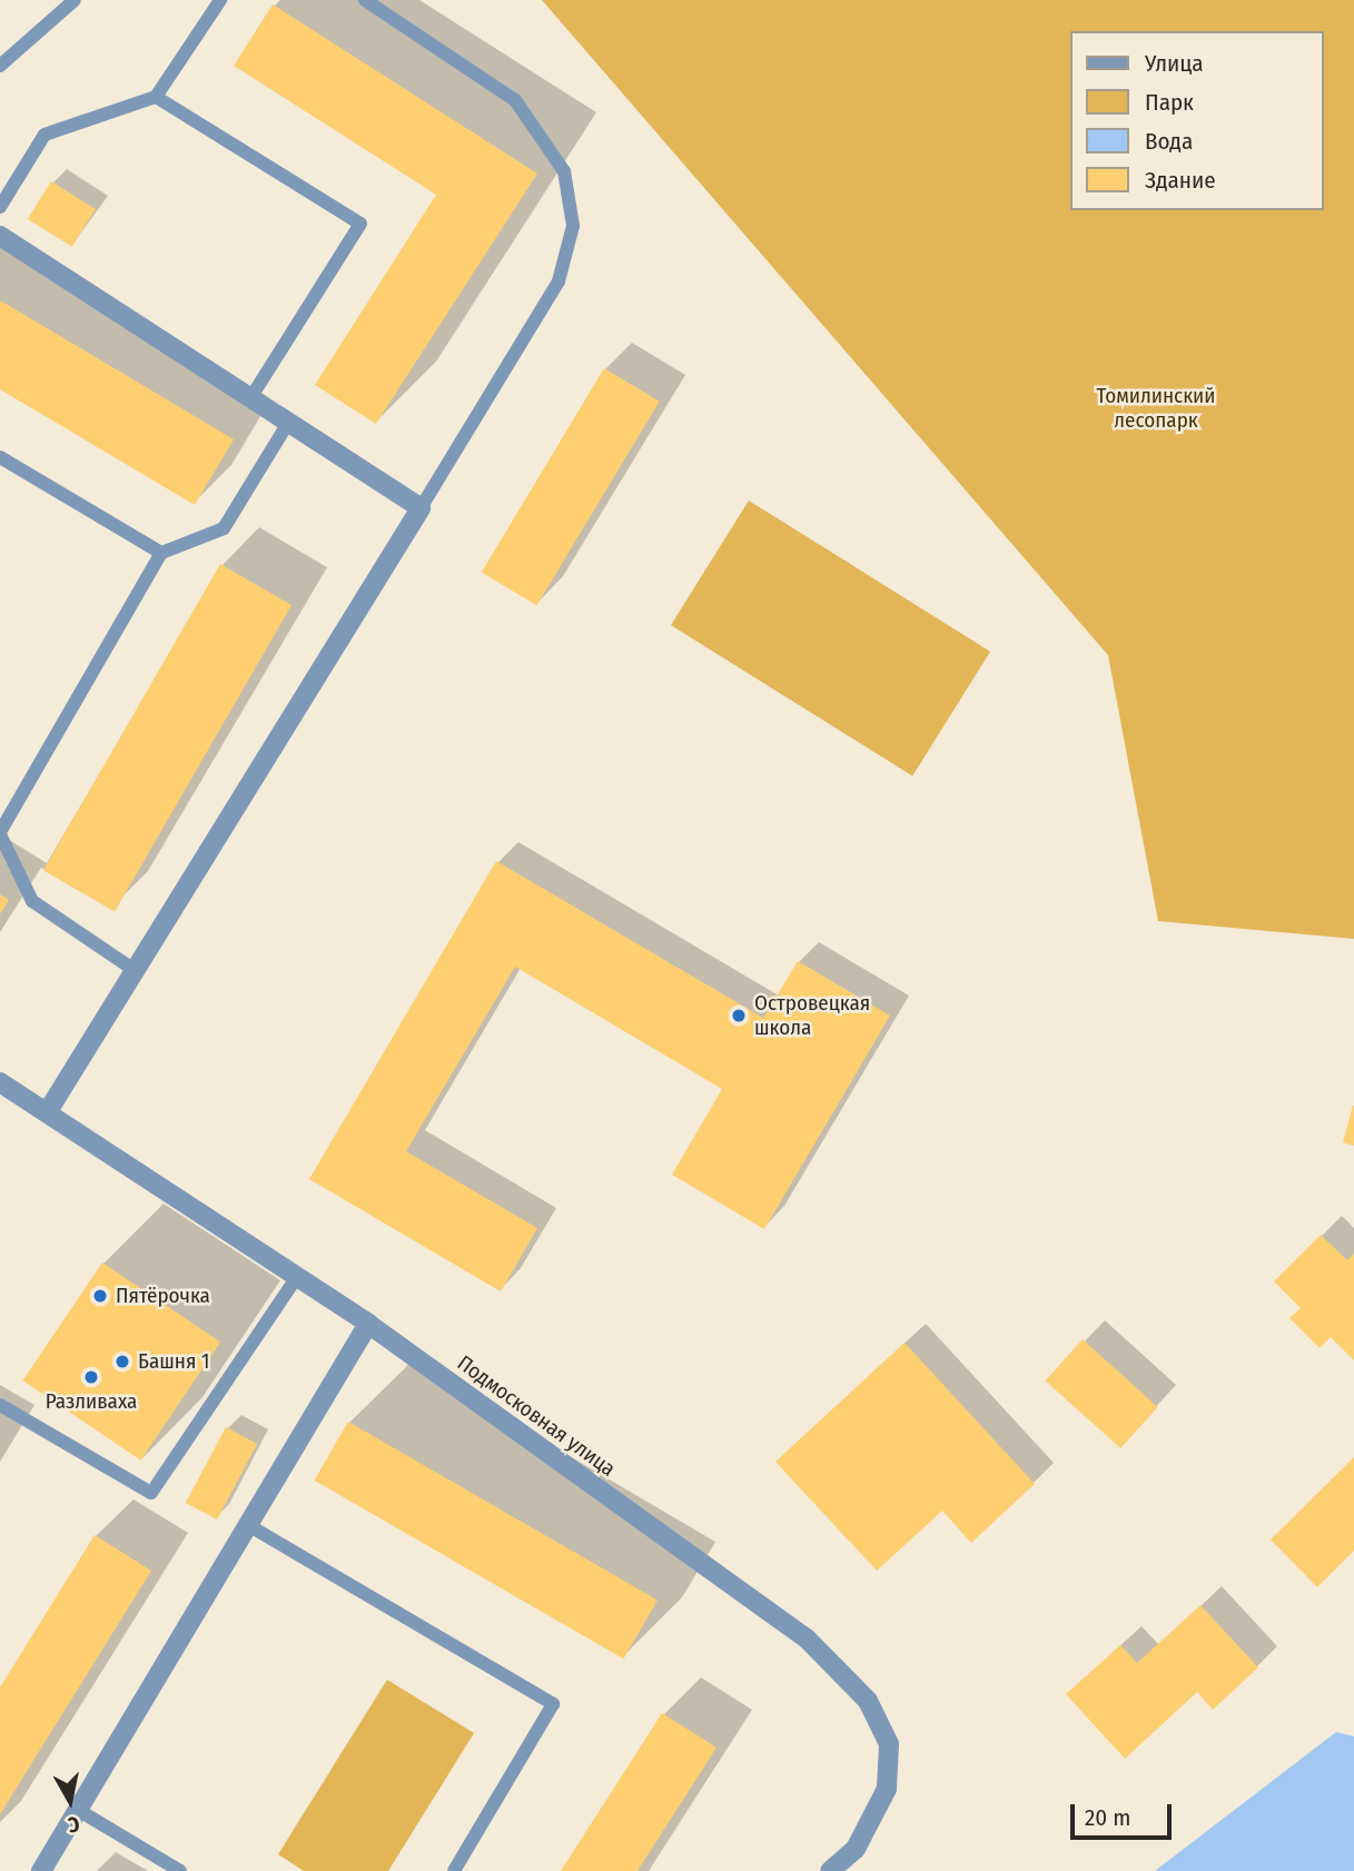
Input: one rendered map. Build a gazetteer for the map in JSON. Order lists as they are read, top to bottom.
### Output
{
  "streets": {
    "street": ["Подмосковная улица"]
  },
  "parks": ["Томилинский лесопарк"],
  "places": [
    "Островецкая школа",
    "Пятёрочка",
    "Башня 1",
    "Разливаха"
  ],
  "legend": [
    "Улица",
    "Парк",
    "Вода",
    "Здание"
  ],
  "scale_bar": "20 m",
  "north": "bottom"
}
